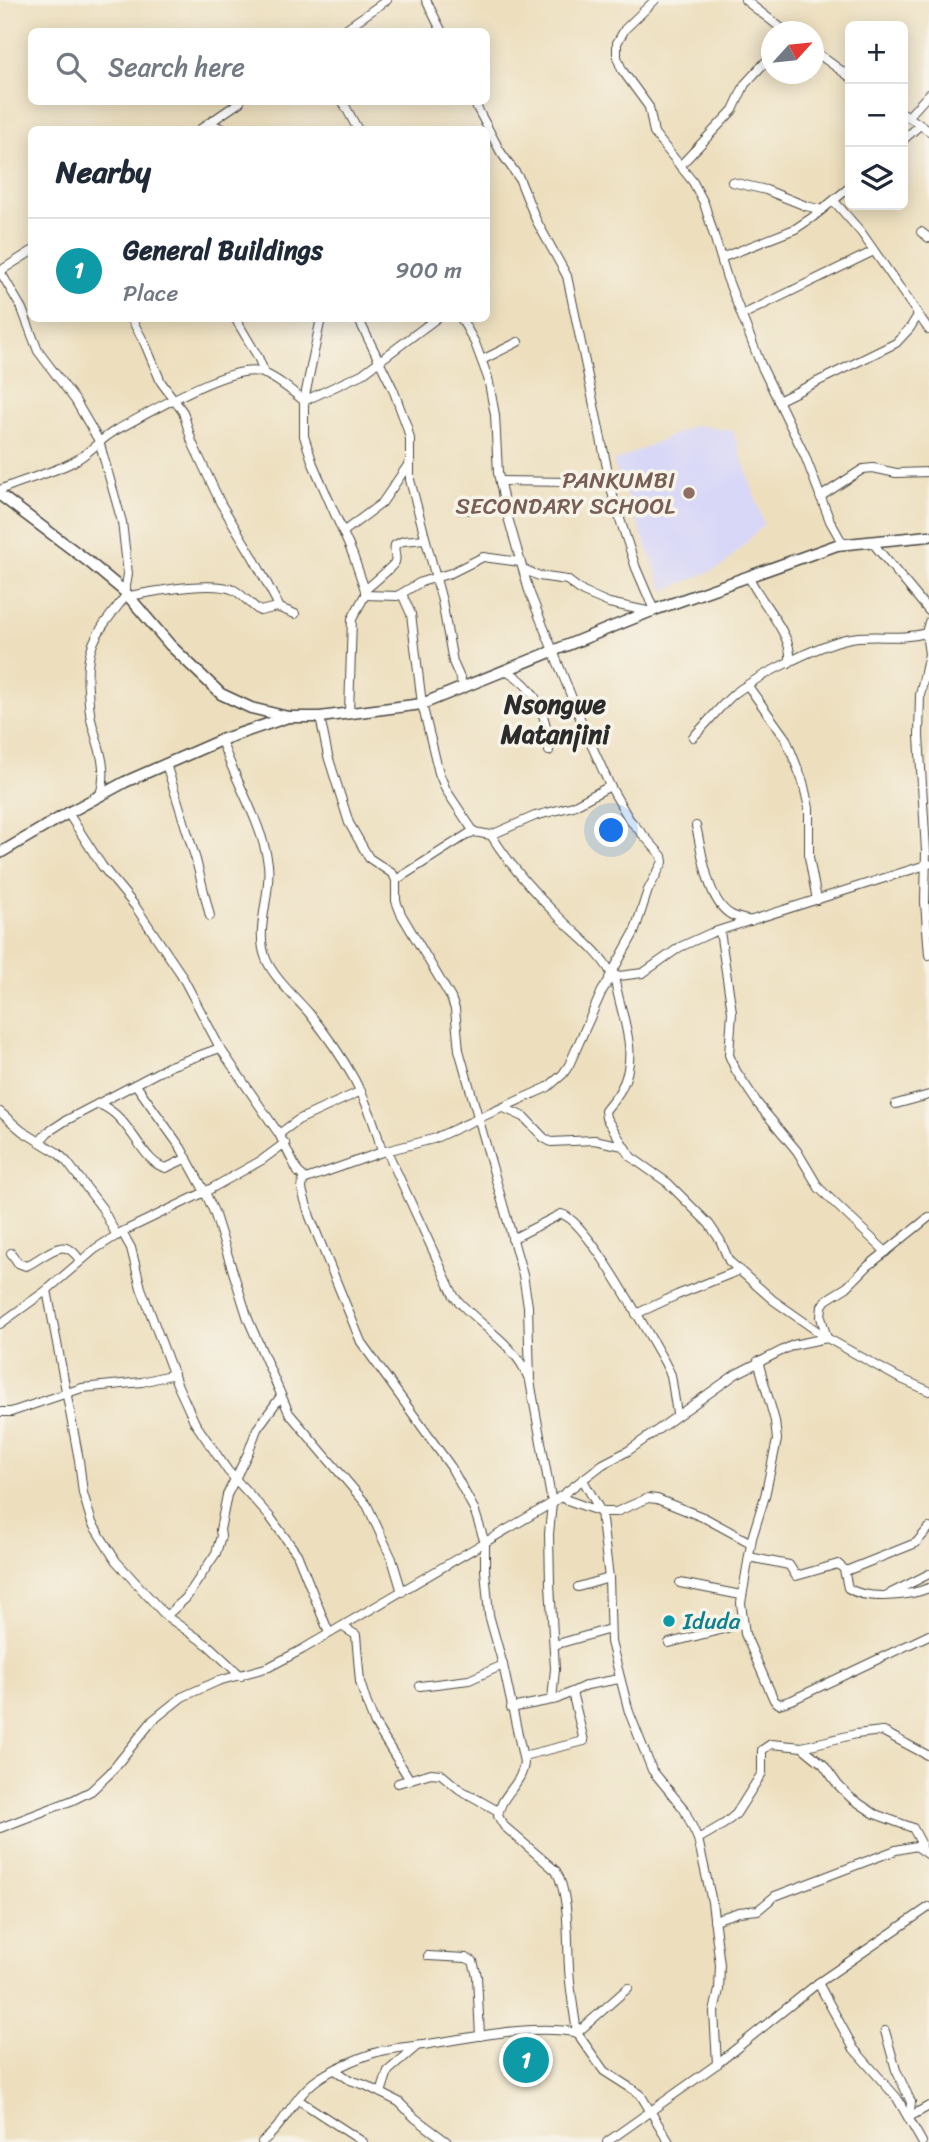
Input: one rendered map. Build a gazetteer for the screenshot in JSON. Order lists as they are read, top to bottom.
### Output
{
  "districts": ["Nsongwe Matanjini"],
  "places": ["PANKUMBI SECONDARY SCHOOL", "Iduda"],
  "north": "top right",
  "page": {
    "map_buttons": ["+", "−"],
    "search": "Search here",
    "heading": "Nearby",
    "list": [
      {
        "mark": "1",
        "name": "General Buildings",
        "note": "Place",
        "value": "900 m"
      }
    ],
    "pins": "1"
  }
}
